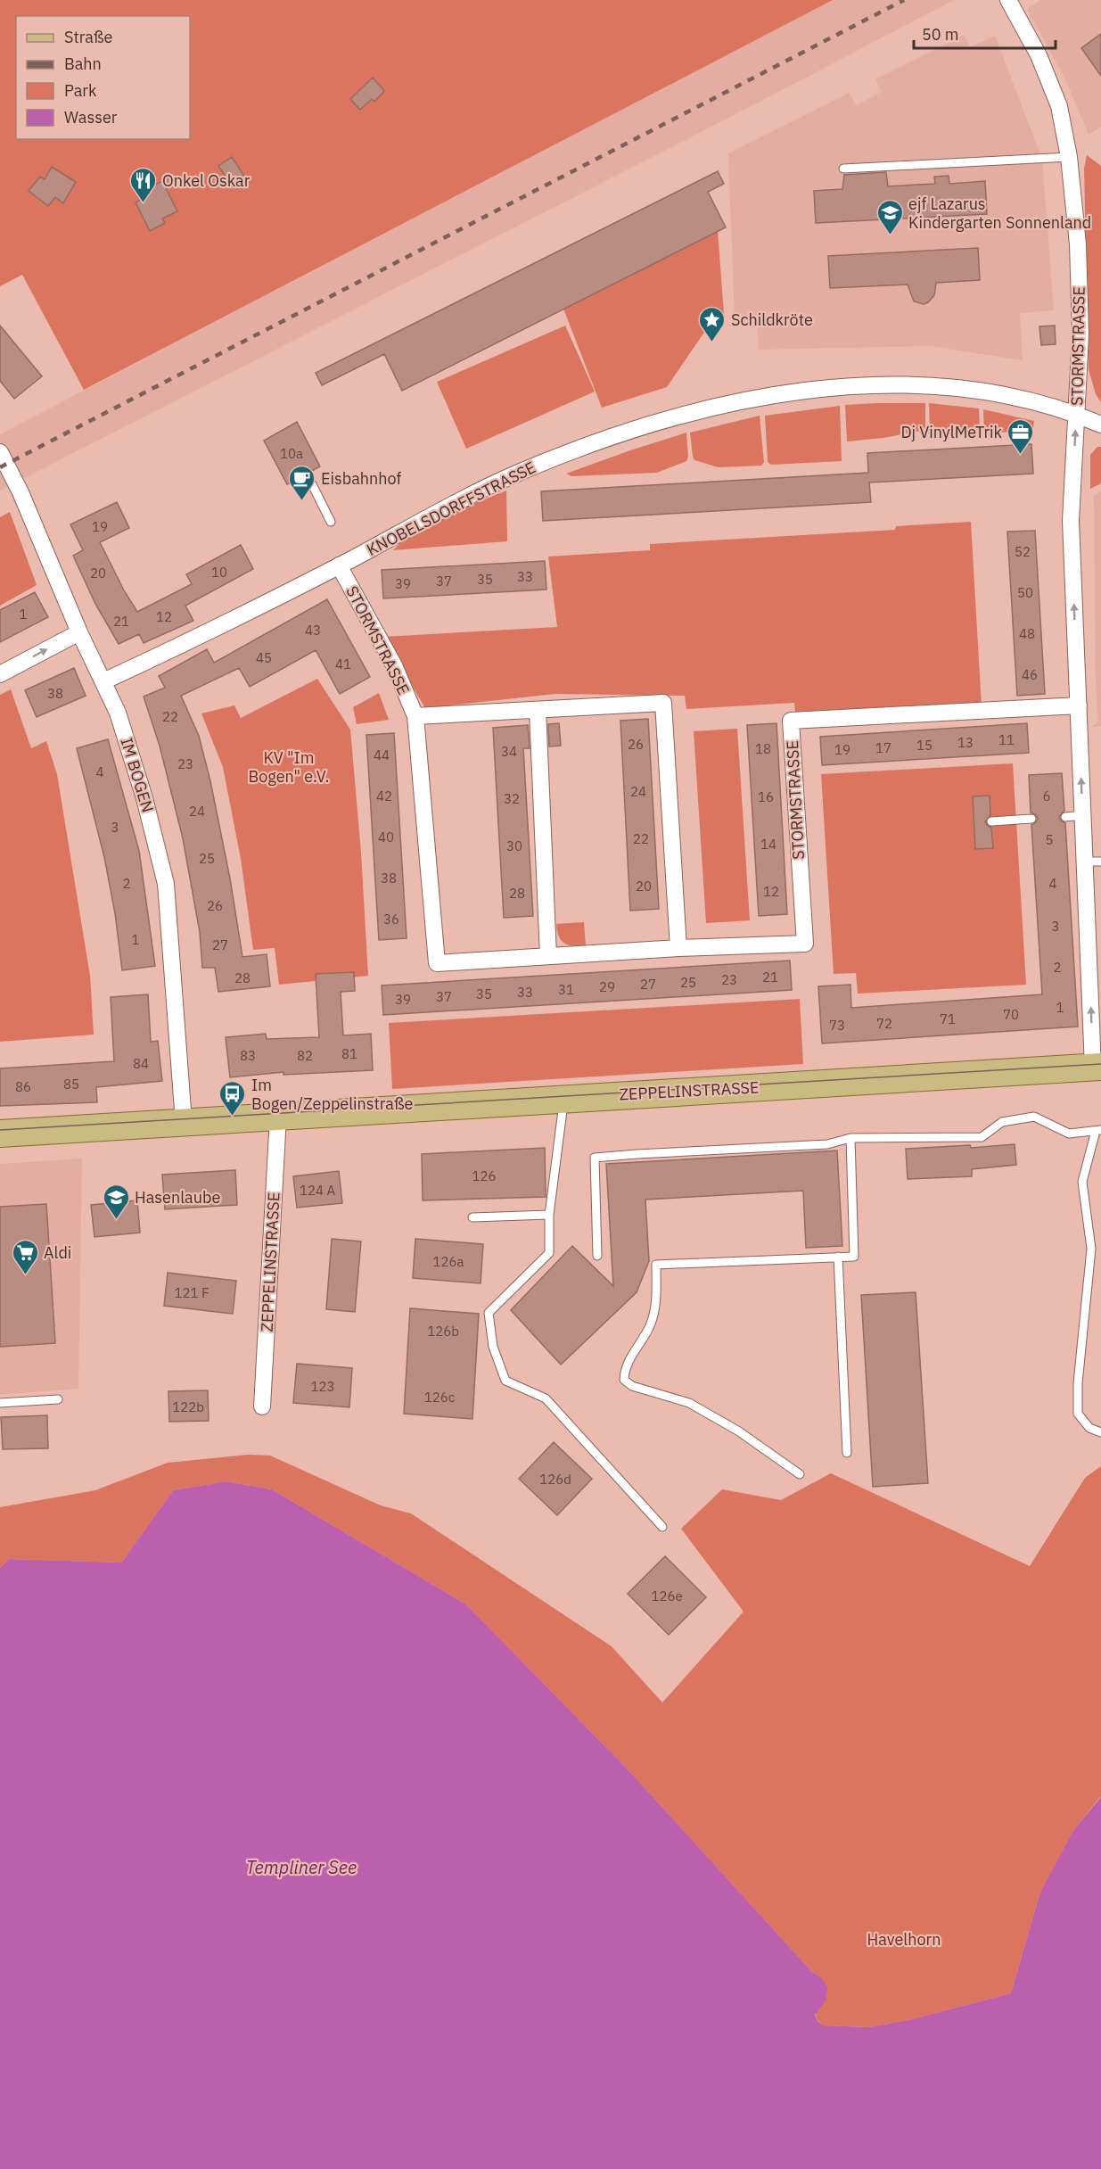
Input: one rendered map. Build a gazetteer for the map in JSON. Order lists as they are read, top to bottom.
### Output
{
  "streets": {
    "main road": ["ZEPPELINSTRASSE"],
    "street": ["STORMSTRASSE", "KNOBELSDORFFSTRASSE", "IM BOGEN"]
  },
  "crossings": [
    ["STORMSTRASSE", "KNOBELSDORFFSTRASSE"],
    ["STORMSTRASSE", "ZEPPELINSTRASSE"],
    ["KNOBELSDORFFSTRASSE", "IM BOGEN"],
    ["IM BOGEN", "ZEPPELINSTRASSE"]
  ],
  "water": ["Templiner See"],
  "parks": ["KV \"Im Bogen\" e.V.", "Havelhorn"],
  "places": {
    "restaurant": ["Onkel Oskar"],
    "school or university": ["ejf Lazarus Kindergarten Sonnenland", "Hasenlaube"],
    "place": ["Schildkröte"],
    "office": ["Dj VinylMeTrik"],
    "cafe": ["Eisbahnhof"],
    "bus stop": ["Im Bogen/Zeppelinstraße"],
    "supermarket": ["Aldi"]
  },
  "house_numbers": [
    "10a",
    "19",
    "52",
    "10",
    "20",
    "33",
    "35",
    "37",
    "39",
    "50",
    "1",
    "12",
    "21",
    "43",
    "48",
    "45",
    "41",
    "46",
    "38",
    "22",
    "11",
    "13",
    "26",
    "15",
    "17",
    "18",
    "19",
    "34",
    "44",
    "23",
    "4",
    "24",
    "42",
    "6",
    "16",
    "32",
    "24",
    "3",
    "40",
    "22",
    "5",
    "14",
    "30",
    "25",
    "38",
    "2",
    "4",
    "20",
    "12",
    "28",
    "26",
    "36",
    "3",
    "1",
    "27",
    "2",
    "21",
    "28",
    "23",
    "25",
    "27",
    "29",
    "31",
    "33",
    "35",
    "37",
    "39",
    "1",
    "70",
    "71",
    "72",
    "73",
    "81",
    "83",
    "82",
    "84",
    "85",
    "86",
    "126",
    "124 A",
    "126a",
    "121 F",
    "126b",
    "123",
    "126c",
    "122b",
    "126d",
    "126e"
  ],
  "legend": [
    "Straße",
    "Bahn",
    "Park",
    "Wasser"
  ],
  "scale_bar": "50 m"
}
